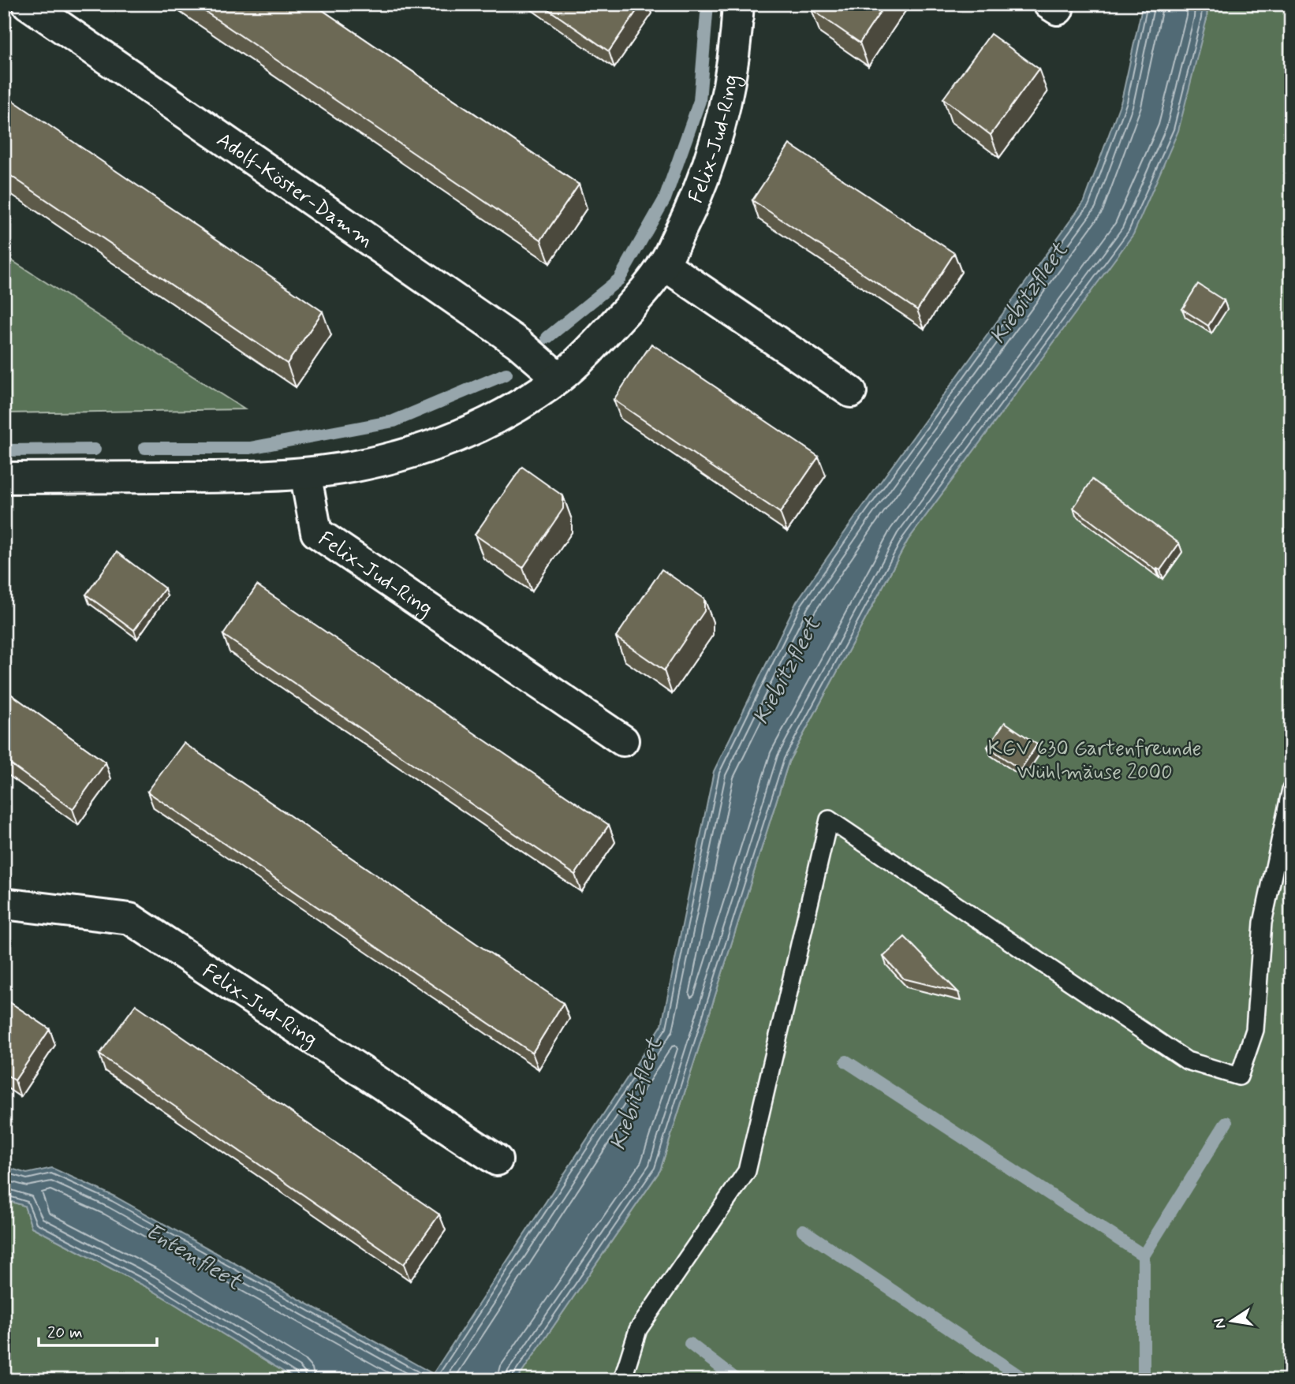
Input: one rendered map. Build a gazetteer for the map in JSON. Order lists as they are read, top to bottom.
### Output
{
  "streets": {
    "street": ["Felix-Jud-Ring", "Adolf-Köster-Damm"]
  },
  "crossings": [
    ["Felix-Jud-Ring", "Adolf-Köster-Damm"]
  ],
  "water": ["Kiebitzfleet", "Entenfleet"],
  "parks": ["KGV 630 Gartenfreunde Wühlmäuse 2000"],
  "scale_bar": "20 m",
  "north": "left"
}
